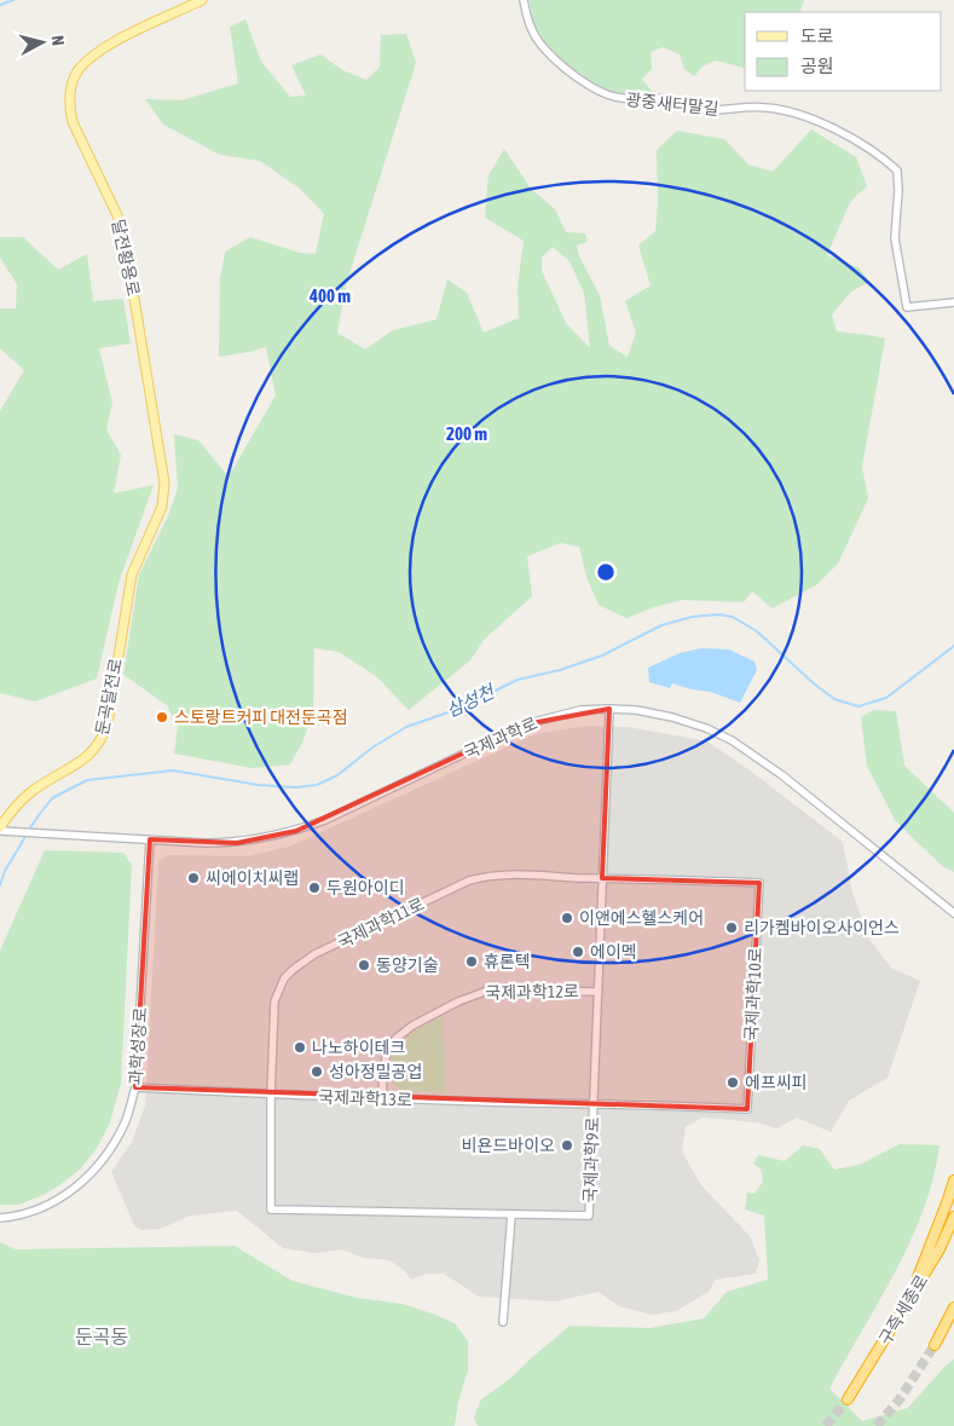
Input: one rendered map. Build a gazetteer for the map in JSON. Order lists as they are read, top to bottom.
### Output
{
  "streets": {
    "highway": ["구즉세종로"],
    "main road": ["달전황용로", "둔곡달전로"],
    "street": [
      "광중새터말길",
      "국제과학로",
      "국제과학11로",
      "국제과학12로",
      "국제과학10로",
      "과학성장로",
      "국제과학13로",
      "국제과학9로"
    ]
  },
  "crossings": [
    ["달전황용로", "둔곡달전로"],
    ["둔곡달전로", "국제과학로"],
    ["국제과학로", "과학성장로"],
    ["국제과학로", "국제과학9로"],
    ["국제과학11로", "국제과학10로"],
    ["국제과학11로", "국제과학13로"],
    ["국제과학11로", "국제과학9로"],
    ["국제과학12로", "국제과학13로"],
    ["국제과학12로", "국제과학9로"],
    ["국제과학10로", "국제과학13로"],
    ["국제과학10로", "국제과학9로"],
    ["과학성장로", "국제과학13로"],
    ["국제과학13로", "국제과학9로"]
  ],
  "districts": ["둔곡동"],
  "water": ["삼성천"],
  "places": [
    "스토랑트커피 대전둔곡점",
    "씨에이치씨랩",
    "두원아이디",
    "이앤에스헬스케어",
    "리가켐바이오사이언스",
    "에이멕",
    "휴론텍",
    "동양기술",
    "나노하이테크",
    "성아정밀공업",
    "에프씨피",
    "비욘드바이오"
  ],
  "legend": ["도로", "공원"],
  "north": "right",
  "rings": ["400 m", "200 m"]
}
